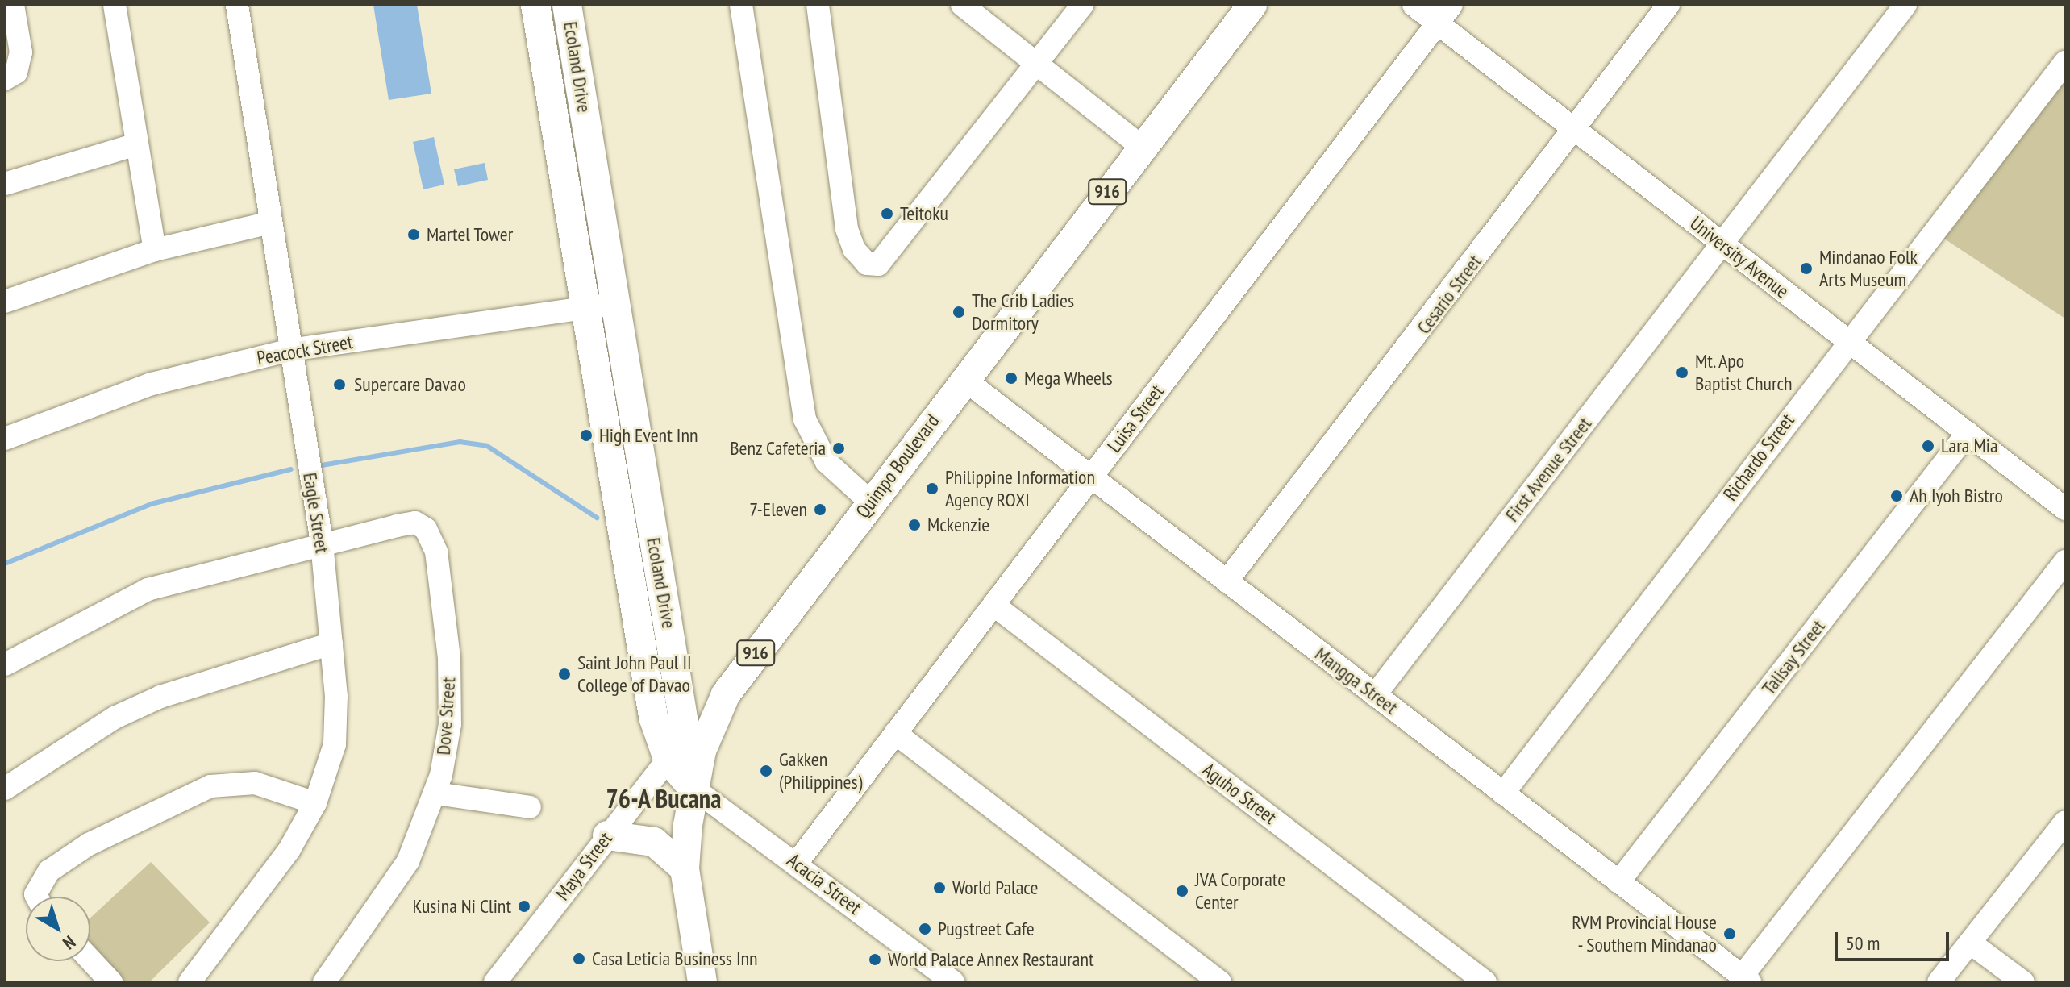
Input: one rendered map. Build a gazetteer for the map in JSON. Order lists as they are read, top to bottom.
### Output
{
  "streets": {
    "main road": ["Ecoland Drive", "916", "Quimpo Boulevard"],
    "street": [
      "University Avenue",
      "Cesario Street",
      "Peacock Street",
      "Luisa Street",
      "Richardo Street",
      "First Avenue Street",
      "Eagle Street",
      "Talisay Street",
      "Mangga Street",
      "Dove Street",
      "Aguho Street",
      "Maya Street",
      "Acacia Street"
    ]
  },
  "crossings": [
    ["Ecoland Drive", "Peacock Street"],
    ["Ecoland Drive", "Quimpo Boulevard"],
    ["Ecoland Drive", "Maya Street"],
    ["Ecoland Drive", "Acacia Street"],
    ["University Avenue", "Cesario Street"],
    ["University Avenue", "Luisa Street"],
    ["University Avenue", "Richardo Street"],
    ["University Avenue", "First Avenue Street"],
    ["University Avenue", "Talisay Street"],
    ["Cesario Street", "Mangga Street"],
    ["Peacock Street", "Eagle Street"],
    ["Luisa Street", "Mangga Street"],
    ["Luisa Street", "Aguho Street"],
    ["Luisa Street", "Acacia Street"],
    ["Richardo Street", "Mangga Street"],
    ["Quimpo Boulevard", "Mangga Street"],
    ["Quimpo Boulevard", "Maya Street"],
    ["Quimpo Boulevard", "Acacia Street"],
    ["First Avenue Street", "Mangga Street"],
    ["Eagle Street", "Dove Street"],
    ["Talisay Street", "Mangga Street"]
  ],
  "districts": ["76-A Bucana"],
  "places": [
    "Teitoku",
    "Martel Tower",
    "Mindanao Folk Arts Museum",
    "The Crib Ladies Dormitory",
    "Mt. Apo Baptist Church",
    "Mega Wheels",
    "Supercare Davao",
    "High Event Inn",
    "Lara Mia",
    "Benz Cafeteria",
    "Philippine Information Agency ROXI",
    "Ah Iyoh Bistro",
    "7-Eleven",
    "Mckenzie",
    "Saint John Paul II College of Davao",
    "Gakken (Philippines)",
    "World Palace",
    "JVA Corporate Center",
    "Kusina Ni Clint",
    "Pugstreet Cafe",
    "RVM Provincial House - Southern Mindanao",
    "Casa Leticia Business Inn",
    "World Palace Annex Restaurant"
  ],
  "scale_bar": "50 m",
  "north": "bottom right"
}
